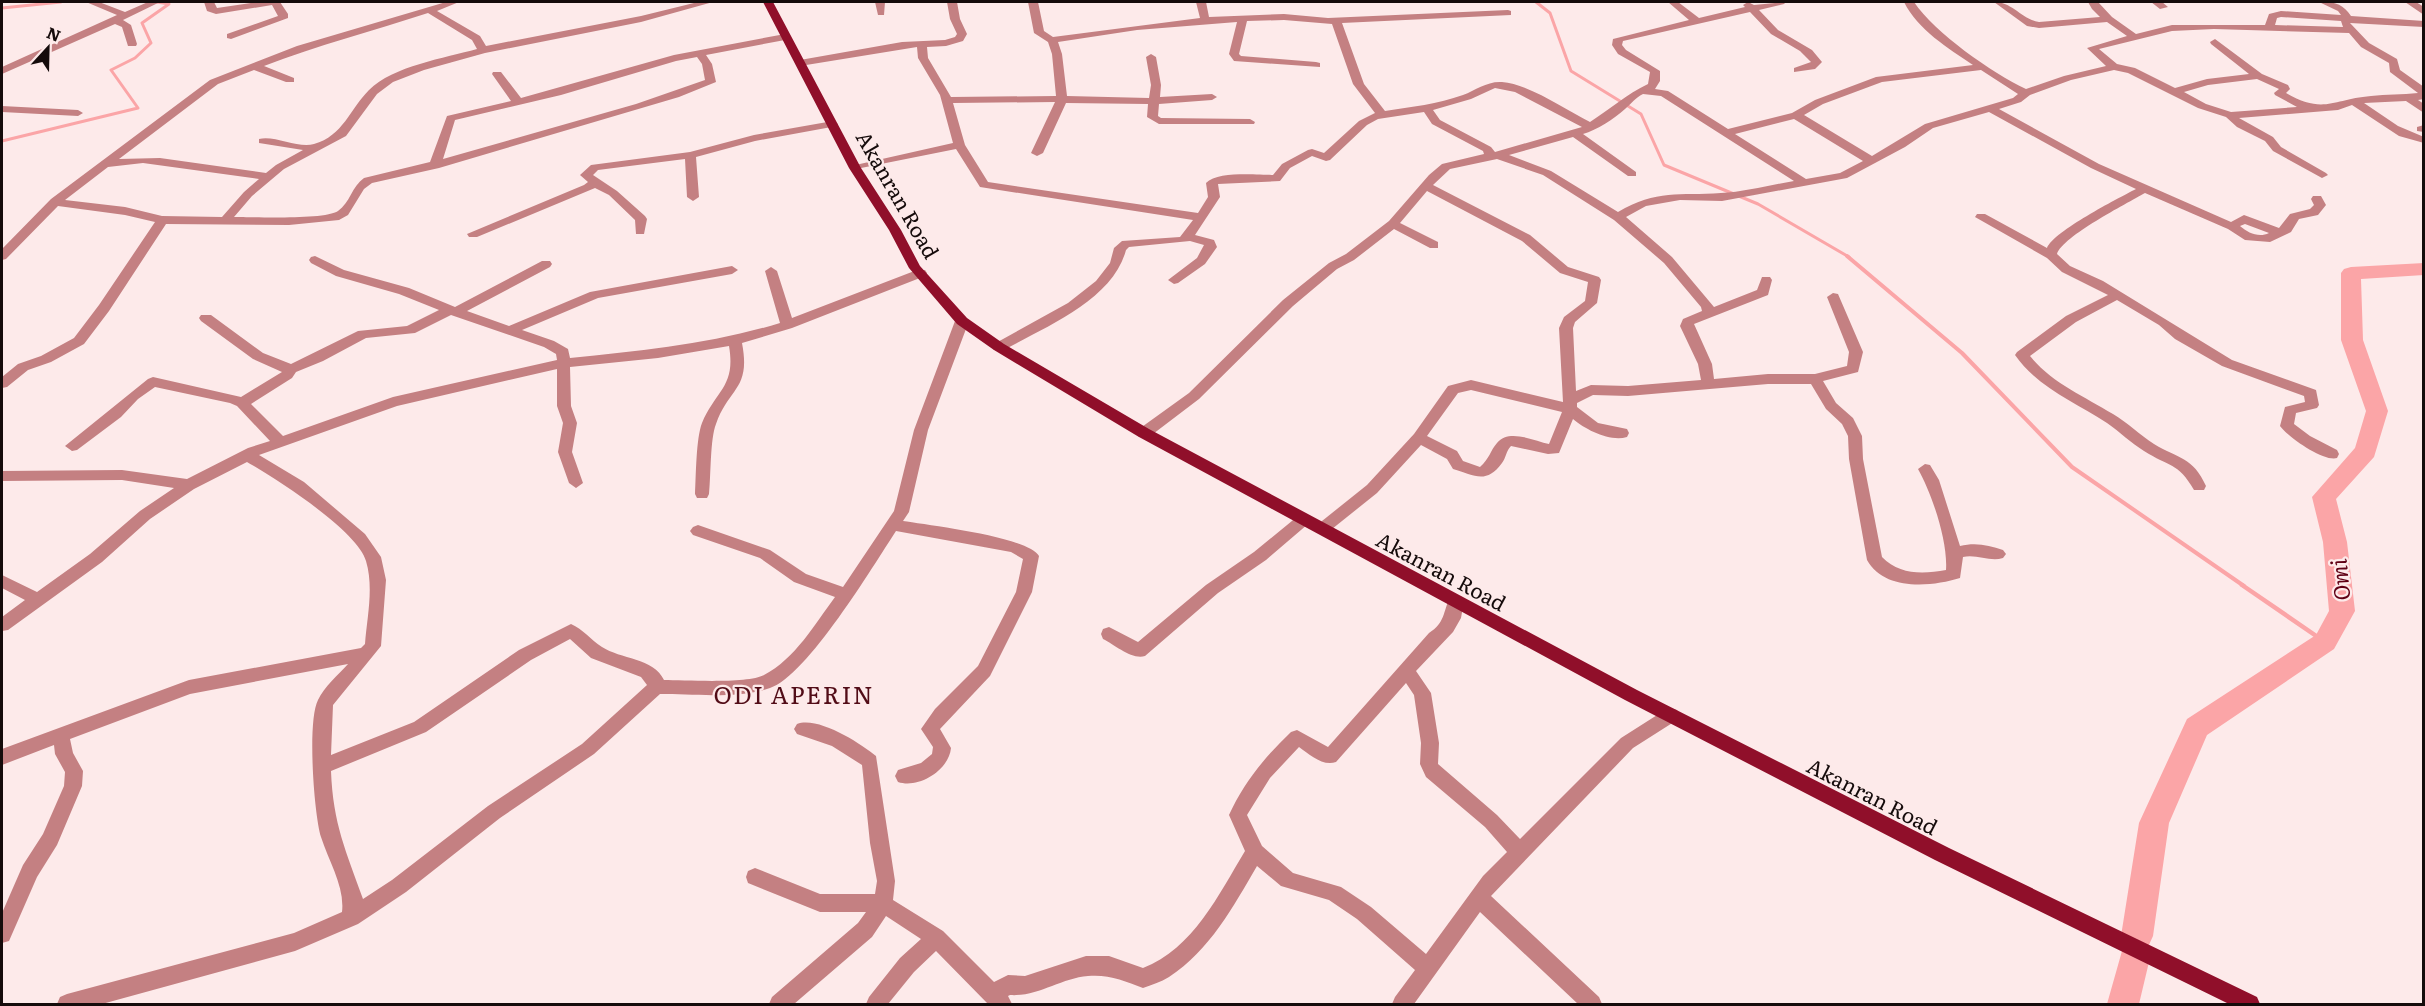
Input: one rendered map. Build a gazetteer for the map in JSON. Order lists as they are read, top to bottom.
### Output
{
  "streets": {
    "main road": ["Akanran Road"]
  },
  "districts": ["ODI APERIN"],
  "water": ["Omi"],
  "north": "top"
}
